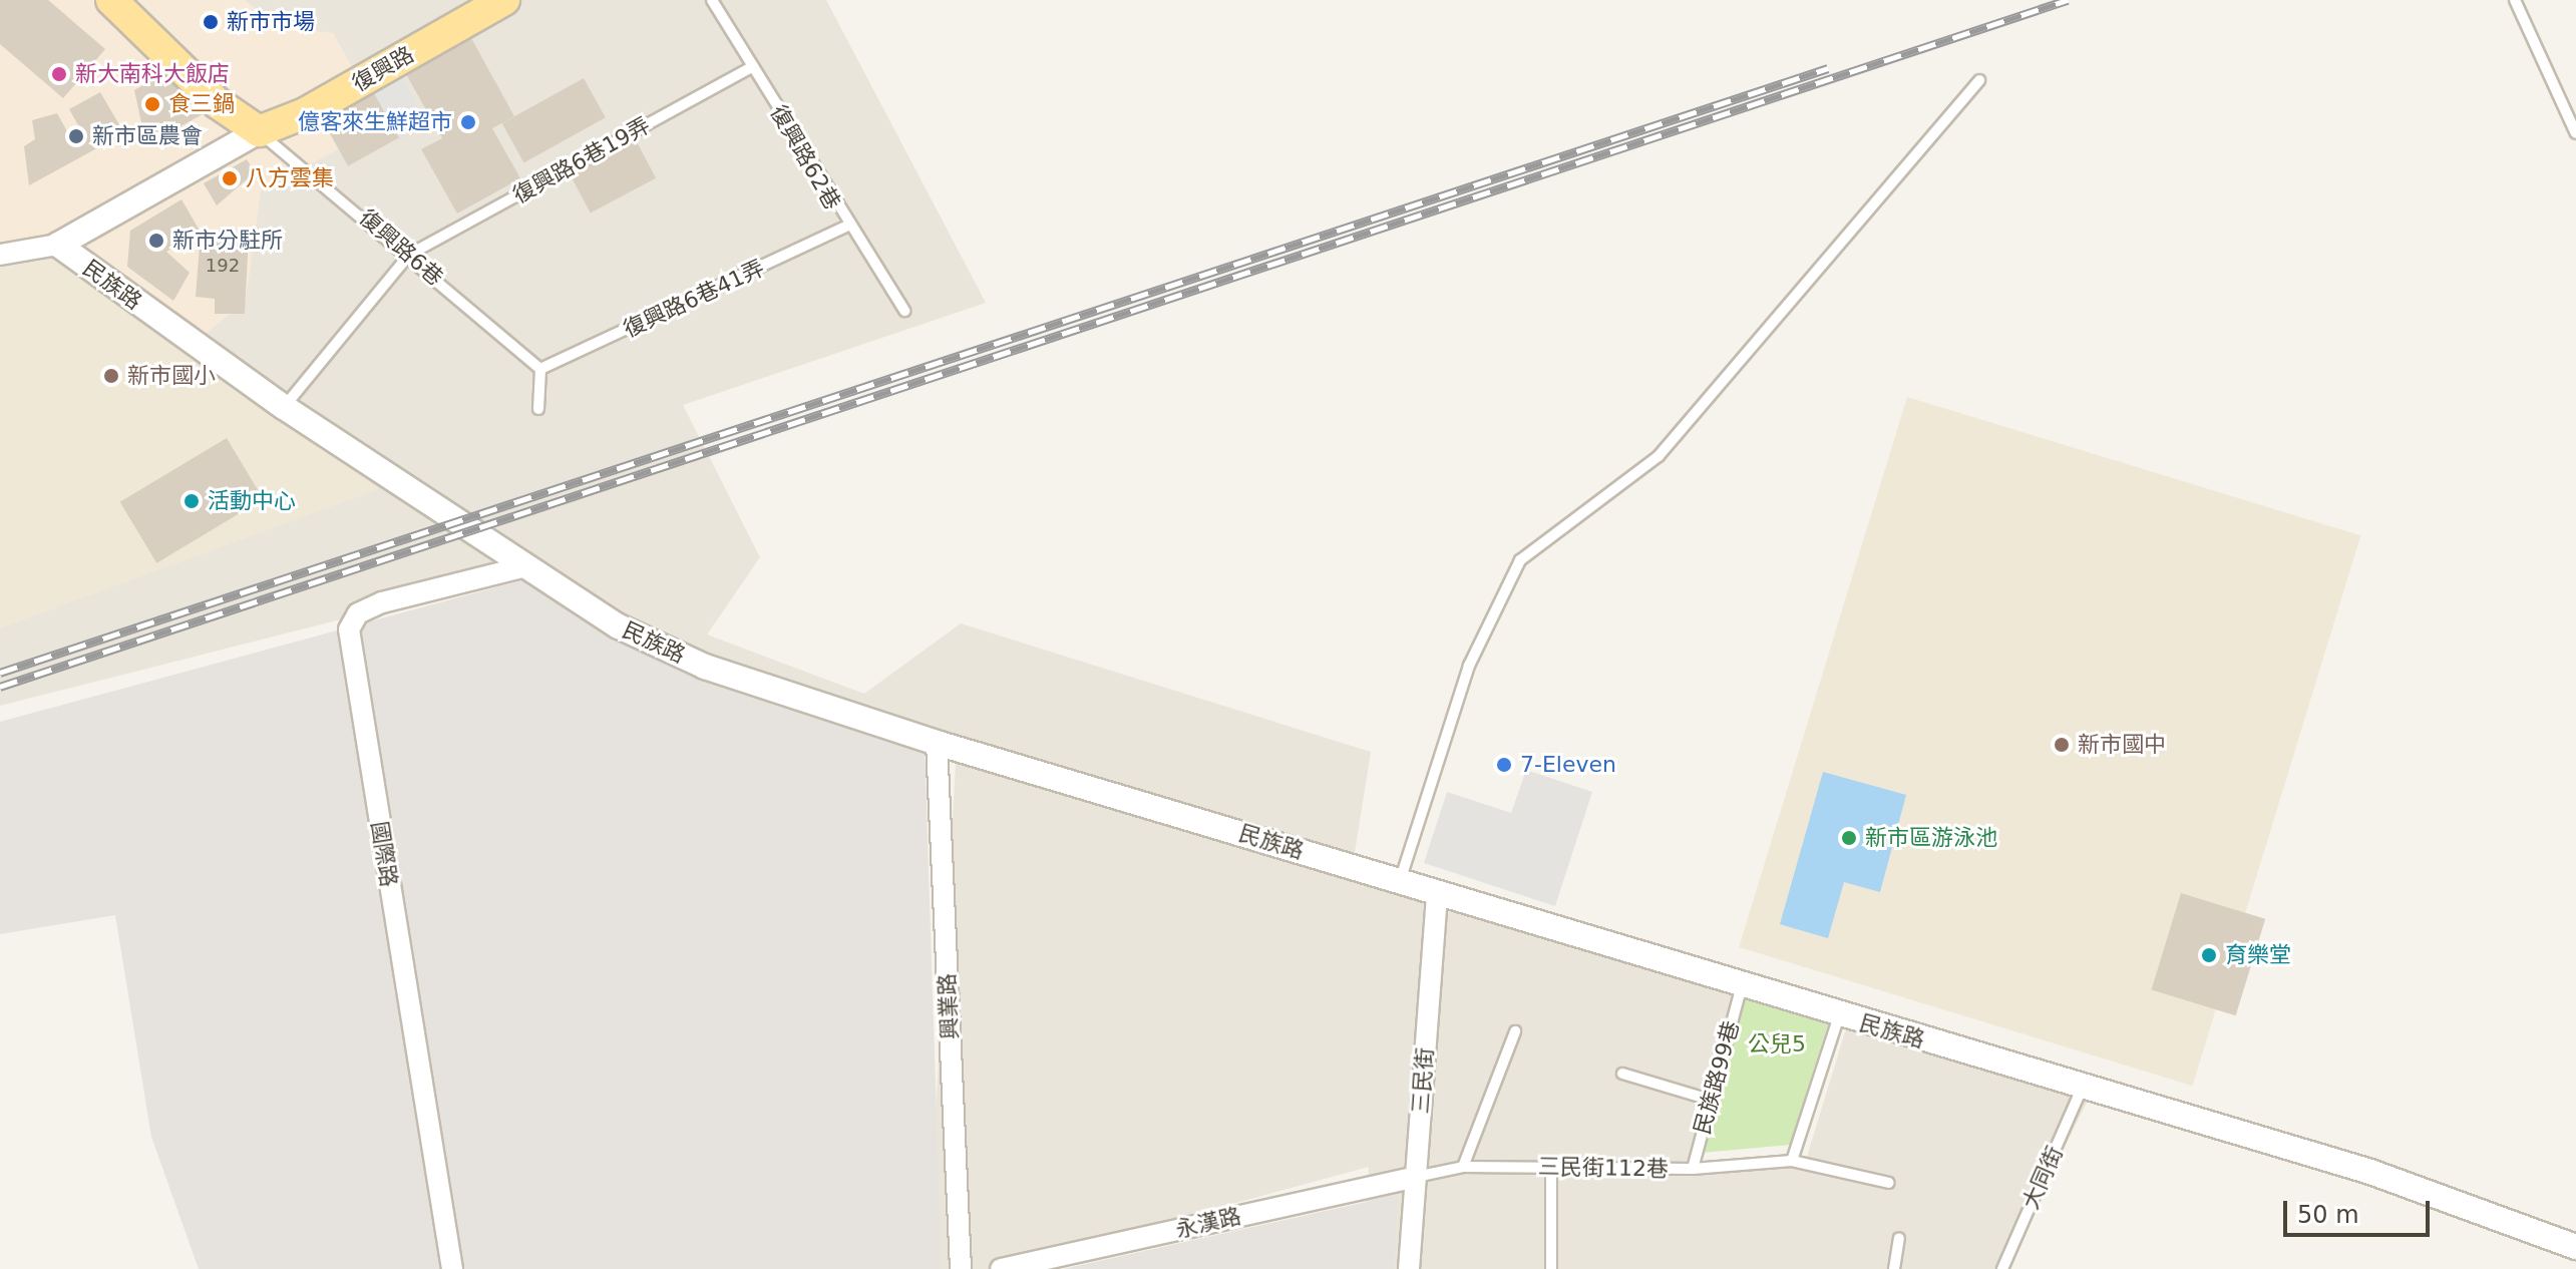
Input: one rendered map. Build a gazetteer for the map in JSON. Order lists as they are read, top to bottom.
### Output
{
  "streets": {
    "main road": ["復興路"],
    "street": [
      "民族路",
      "國際路",
      "興業路",
      "三民街",
      "永漢路"
    ],
    "lane": [
      "復興路62巷",
      "復興路6巷19弄",
      "復興路6巷",
      "復興路6巷41弄",
      "民族路99巷",
      "三民街112巷",
      "大同街"
    ]
  },
  "crossings": [
    ["復興路", "復興路6巷"],
    ["復興路", "民族路"],
    ["復興路62巷", "復興路6巷19弄"],
    ["復興路62巷", "復興路6巷41弄"],
    ["復興路6巷19弄", "復興路6巷"],
    ["復興路6巷", "復興路6巷41弄"],
    ["民族路", "國際路"],
    ["民族路", "興業路"],
    ["民族路", "民族路99巷"],
    ["民族路", "三民街"],
    ["民族路", "大同街"],
    ["民族路99巷", "三民街112巷"],
    ["三民街", "三民街112巷"],
    ["三民街", "永漢路"],
    ["三民街112巷", "永漢路"]
  ],
  "parks": ["公兒5"],
  "places": [
    "新市市場",
    "新大南科大飯店",
    "食三鍋",
    "億客來生鮮超市",
    "新市區農會",
    "八方雲集",
    "新市分駐所",
    "新市國小",
    "活動中心",
    "新市國中",
    "7-Eleven",
    "新市區游泳池",
    "育樂堂"
  ],
  "house_numbers": ["192"],
  "scale_bar": "50 m"
}
